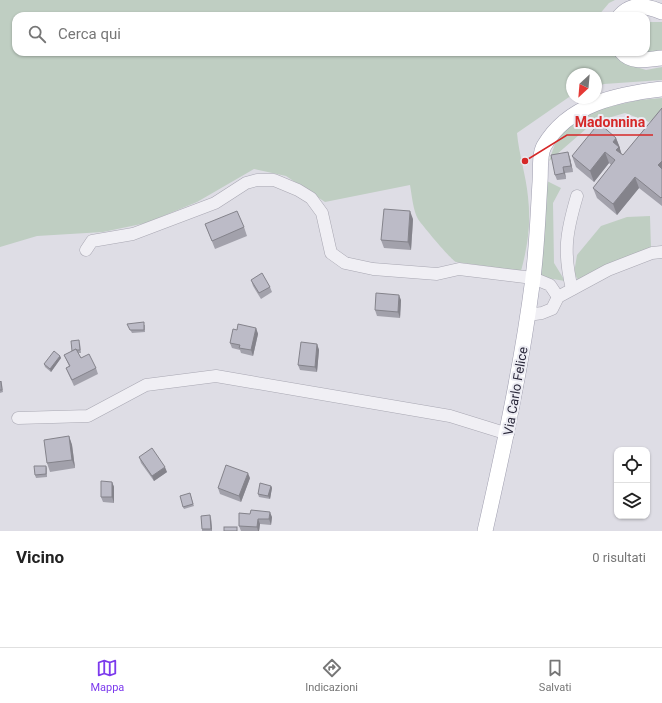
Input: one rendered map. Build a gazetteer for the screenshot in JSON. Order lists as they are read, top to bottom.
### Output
{
  "streets": {
    "main road": ["Via Carlo Felice"]
  },
  "places": ["Madonnina"],
  "north": "bottom left",
  "page": {
    "search": "Cerca qui",
    "heading": ["Vicino", "0 risultati"],
    "nav": ["Mappa", "Indicazioni", "Salvati"]
  }
}
